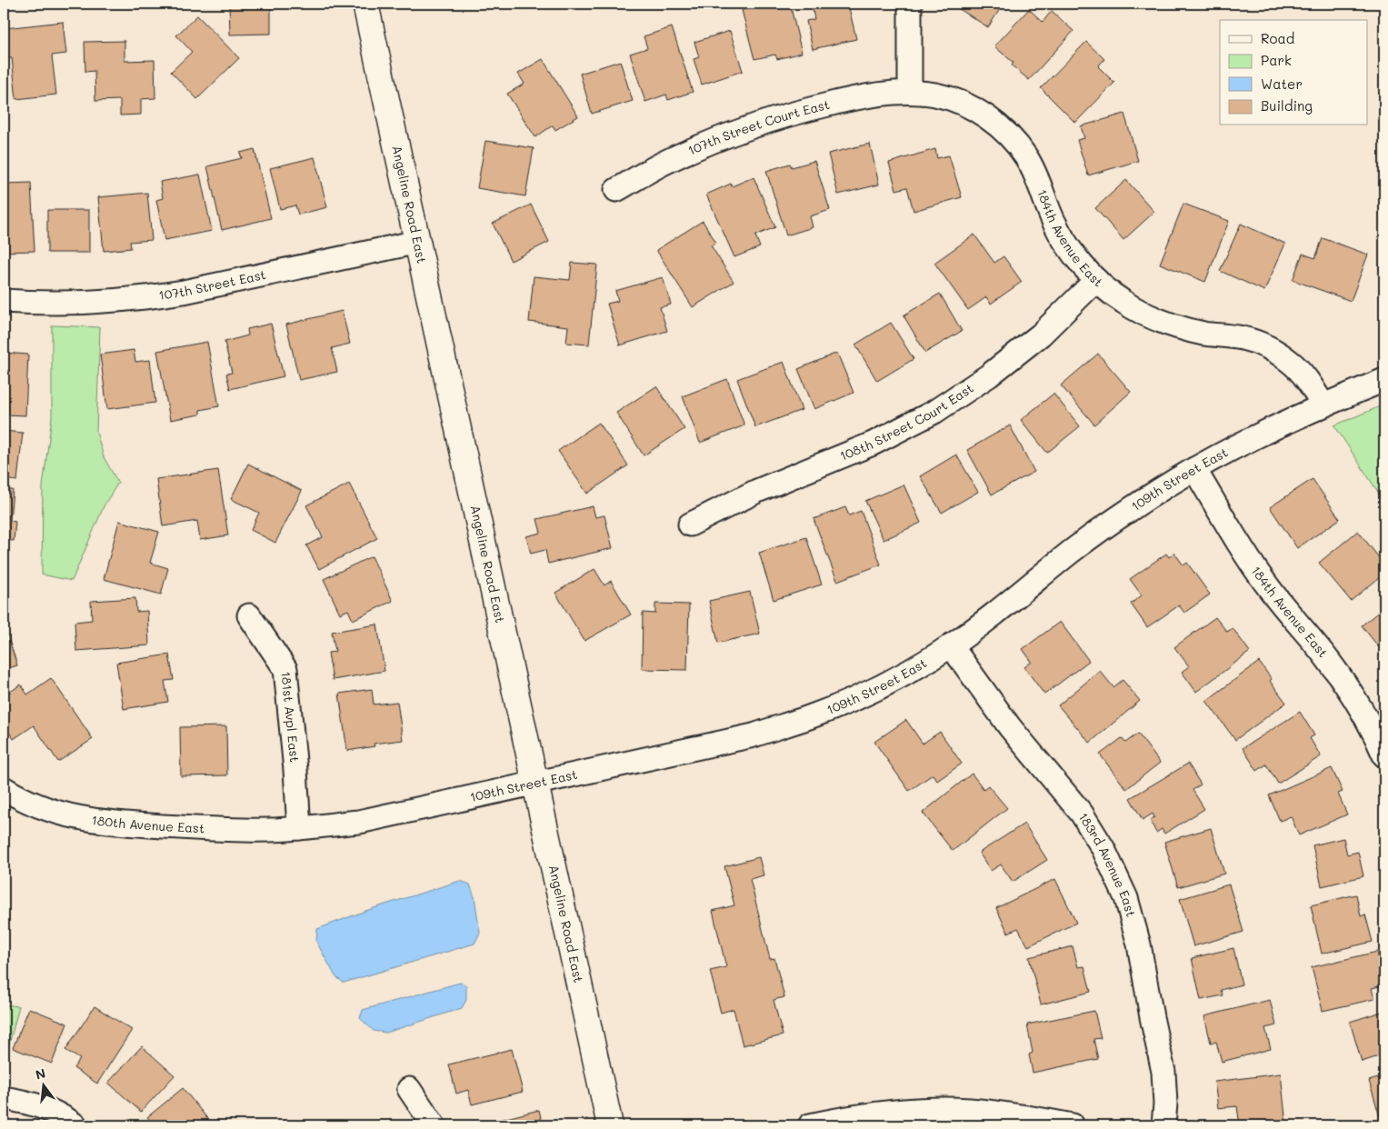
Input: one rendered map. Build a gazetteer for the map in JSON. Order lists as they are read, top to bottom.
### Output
{
  "streets": {
    "street": [
      "107th Street Court East",
      "Angeline Road East",
      "184th Avenue East",
      "107th Street East",
      "108th Street Court East",
      "109th Street East",
      "181st Avpl East",
      "180th Avenue East",
      "183rd Avenue East"
    ]
  },
  "crossings": [
    ["107th Street Court East", "184th Avenue East"],
    ["Angeline Road East", "107th Street East"],
    ["Angeline Road East", "109th Street East"],
    ["184th Avenue East", "108th Street Court East"],
    ["184th Avenue East", "109th Street East"],
    ["109th Street East", "181st Avpl East"],
    ["109th Street East", "180th Avenue East"],
    ["109th Street East", "183rd Avenue East"],
    ["181st Avpl East", "180th Avenue East"]
  ],
  "legend": [
    "Road",
    "Park",
    "Water",
    "Building"
  ],
  "north": "top"
}
